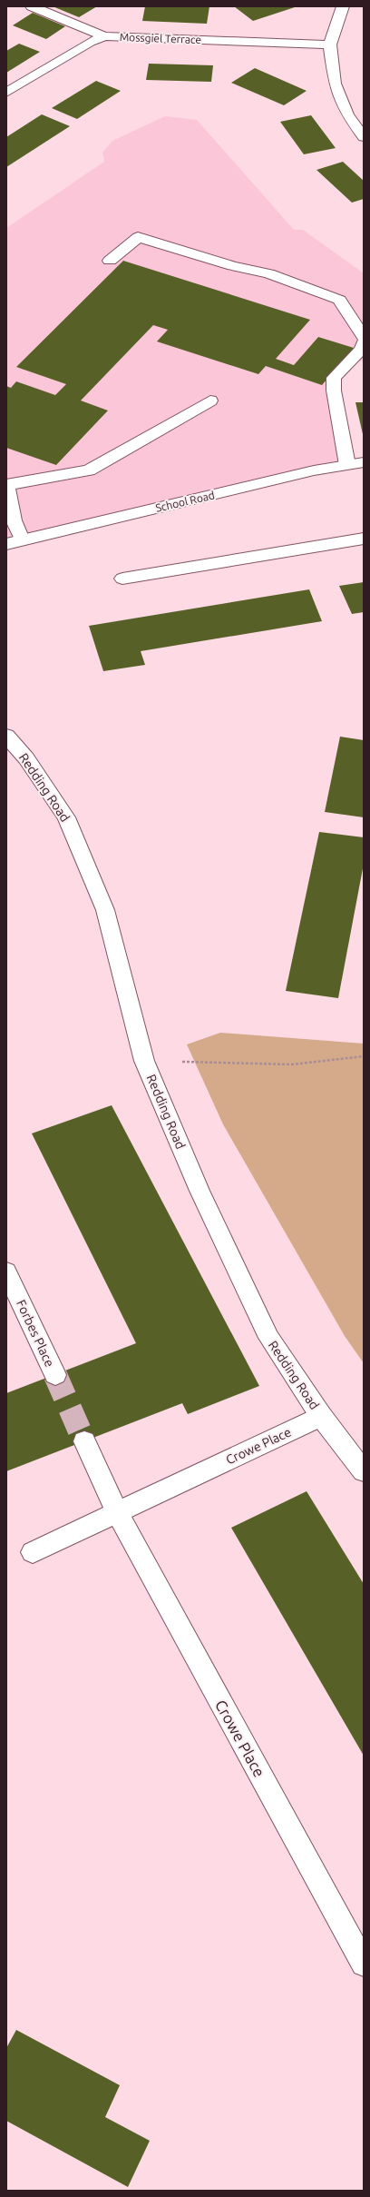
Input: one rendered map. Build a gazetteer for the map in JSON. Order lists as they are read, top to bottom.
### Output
{
  "streets": {
    "street": [
      "Mossgiel Terrace",
      "School Road",
      "Redding Road",
      "Forbes Place",
      "Crowe Place"
    ]
  },
  "crossings": [
    ["Redding Road", "Crowe Place"]
  ]
}
